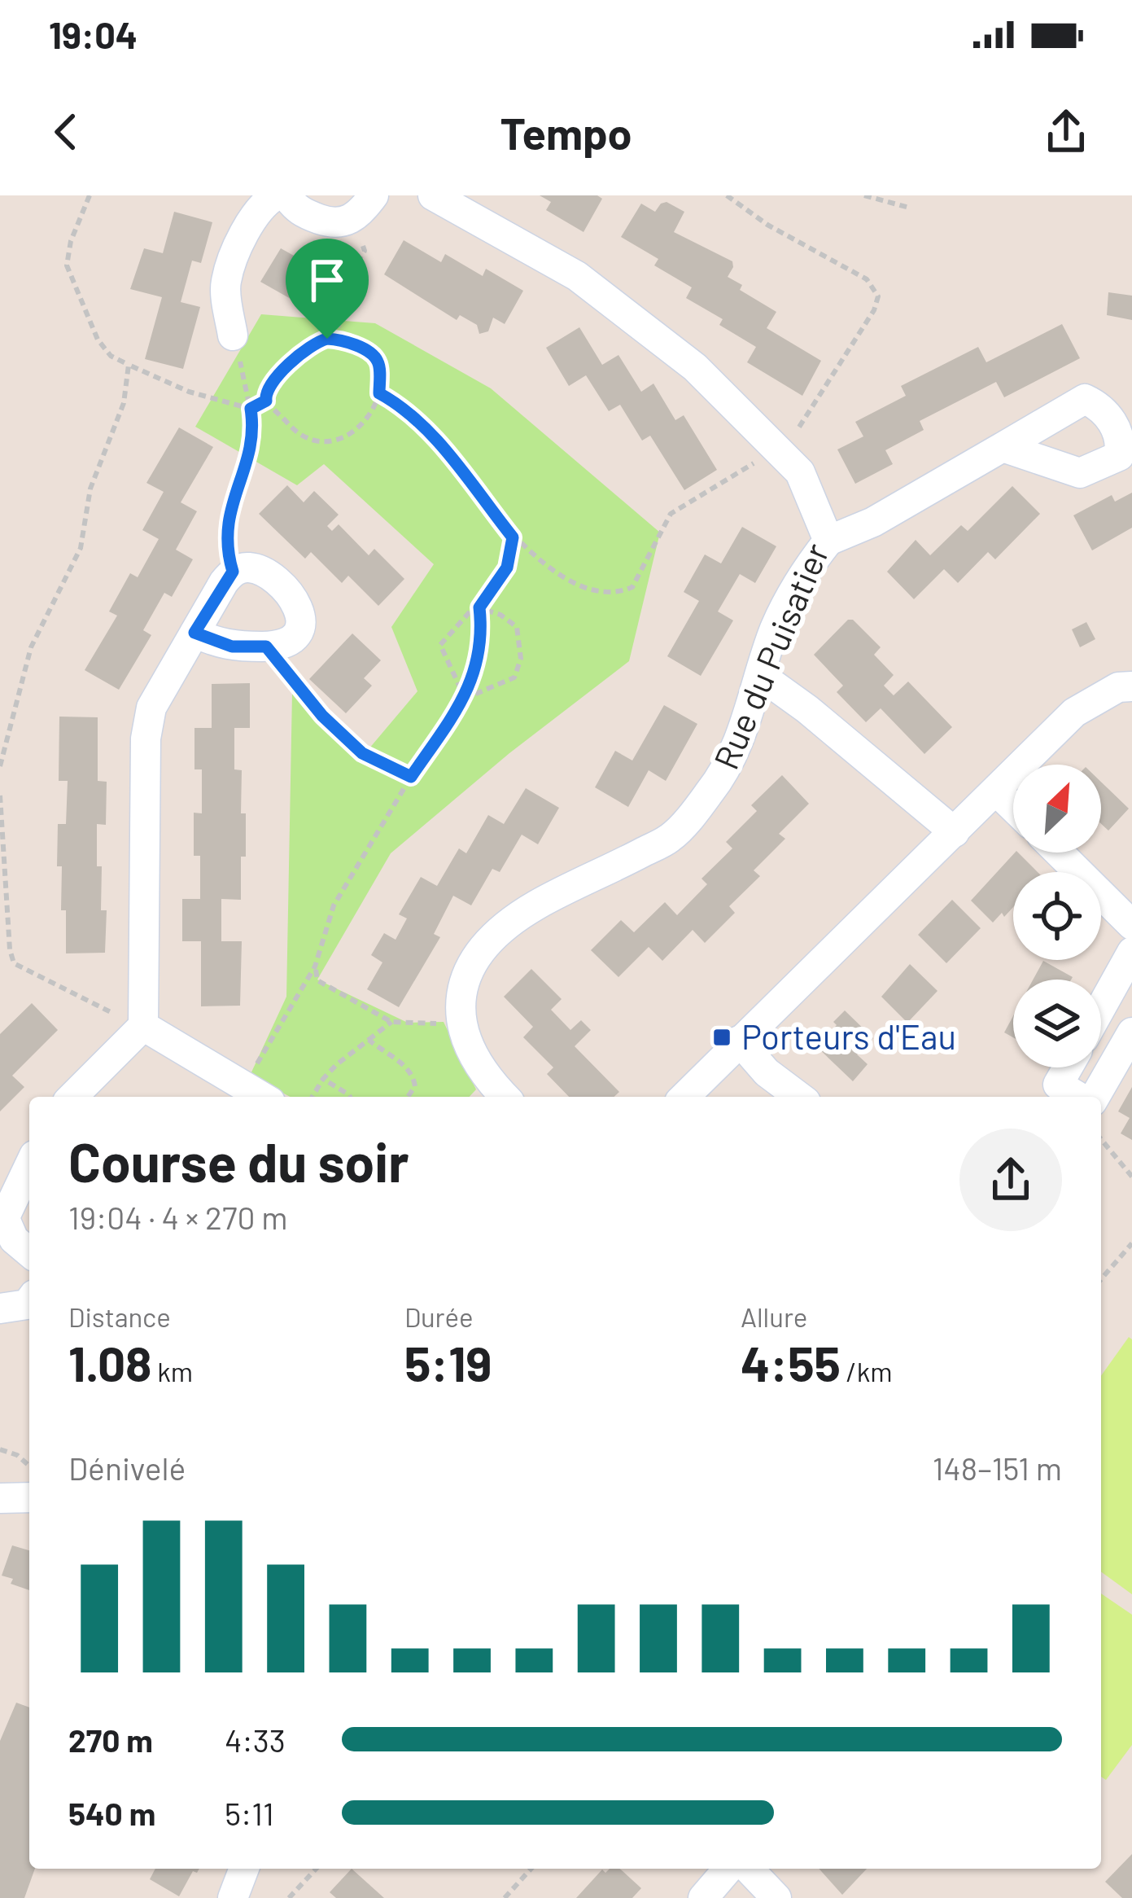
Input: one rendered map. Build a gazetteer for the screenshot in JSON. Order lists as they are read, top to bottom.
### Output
{
  "streets": {
    "street": ["Rue du Puisatier"]
  },
  "places": {
    "transit": ["Porteurs d'Eau"]
  },
  "north": "top right",
  "page": {
    "status": "19:04",
    "header": "Tempo",
    "heading": ["Course du soir", "19:04 · 4 × 270 m"],
    "stats": [
      ["Distance", "1.08 km"],
      ["Durée", "5:19"],
      ["Allure", "4:55 /km"]
    ],
    "chart": ["Dénivelé", "148–151 m"],
    "list": [
      {
        "name": "270 m",
        "note": "4:33"
      },
      {
        "name": "540 m",
        "note": "5:11"
      }
    ]
  }
}
